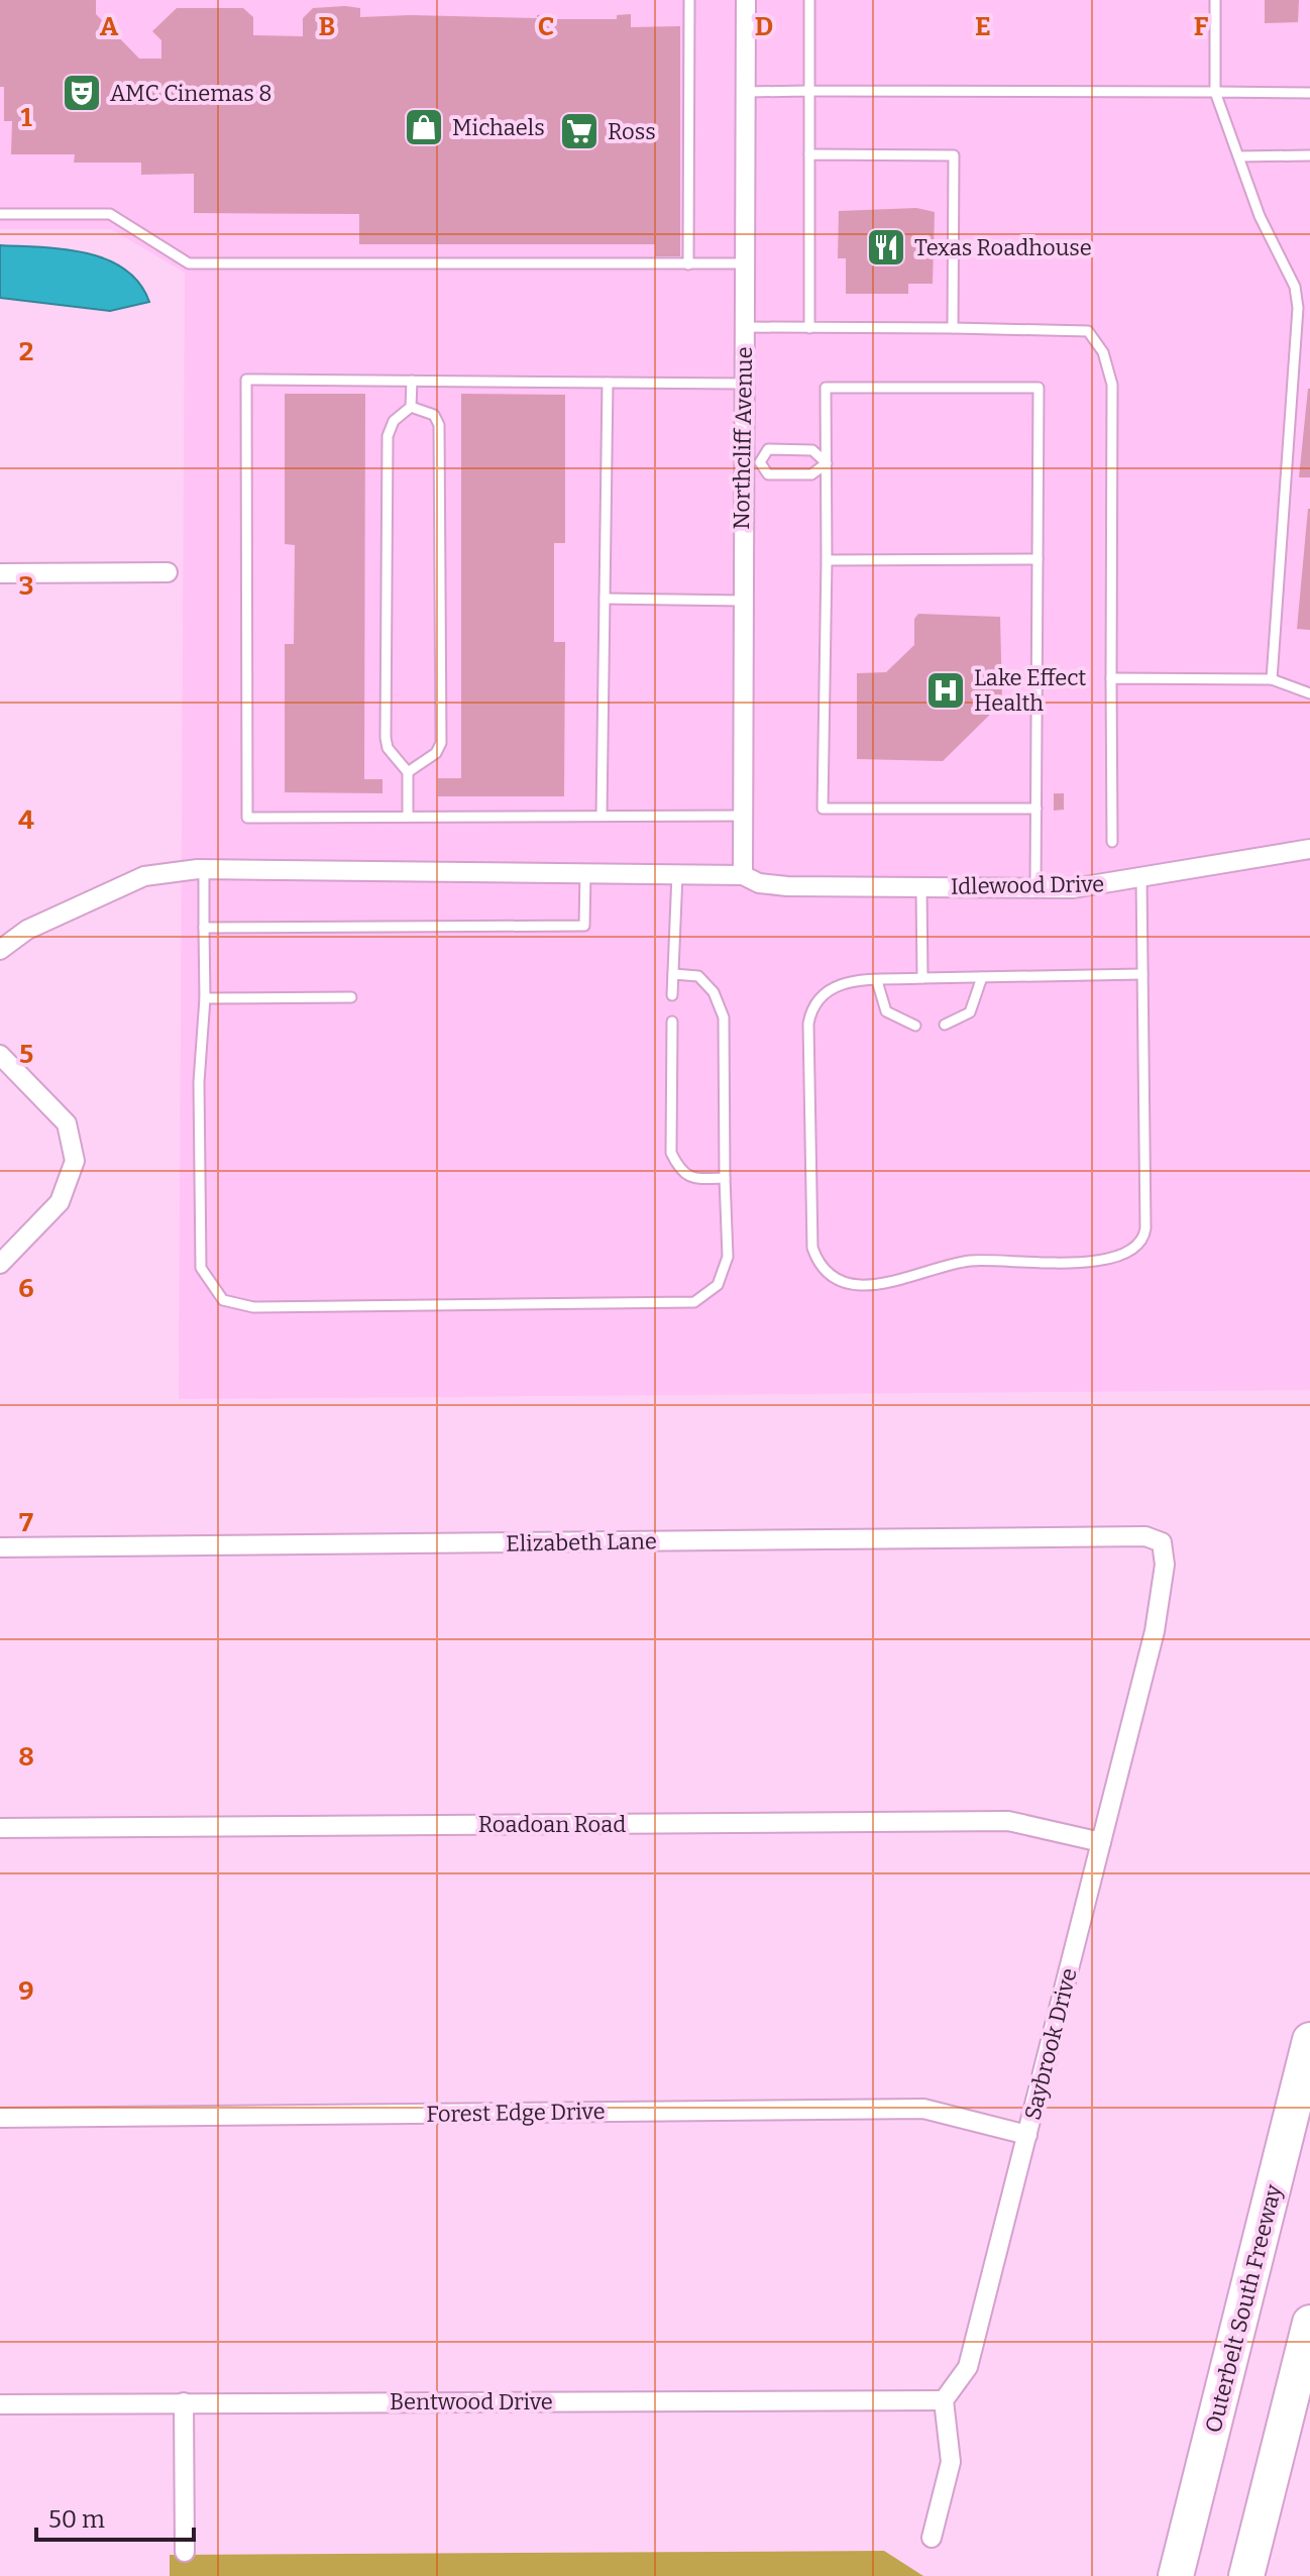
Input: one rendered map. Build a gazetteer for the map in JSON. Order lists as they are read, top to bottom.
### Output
{
  "streets": {
    "highway": ["Outerbelt South Freeway"],
    "street": [
      "Northcliff Avenue",
      "Idlewood Drive",
      "Elizabeth Lane",
      "Roadoan Road",
      "Saybrook Drive",
      "Forest Edge Drive",
      "Bentwood Drive"
    ]
  },
  "crossings": [
    ["Northcliff Avenue", "Idlewood Drive"],
    ["Elizabeth Lane", "Saybrook Drive"],
    ["Roadoan Road", "Saybrook Drive"],
    ["Saybrook Drive", "Forest Edge Drive"],
    ["Saybrook Drive", "Bentwood Drive"]
  ],
  "places": {
    "theatre": ["AMC Cinemas 8"],
    "shop": ["Michaels"],
    "supermarket": ["Ross"],
    "restaurant": ["Texas Roadhouse"],
    "hospital": ["Lake Effect Health"]
  },
  "scale_bar": "50 m",
  "grid": {
    "columns": [
      "A",
      "B",
      "C",
      "D",
      "E",
      "F"
    ],
    "rows": [
      "1",
      "2",
      "3",
      "4",
      "5",
      "6",
      "7",
      "8",
      "9"
    ]
  }
}
